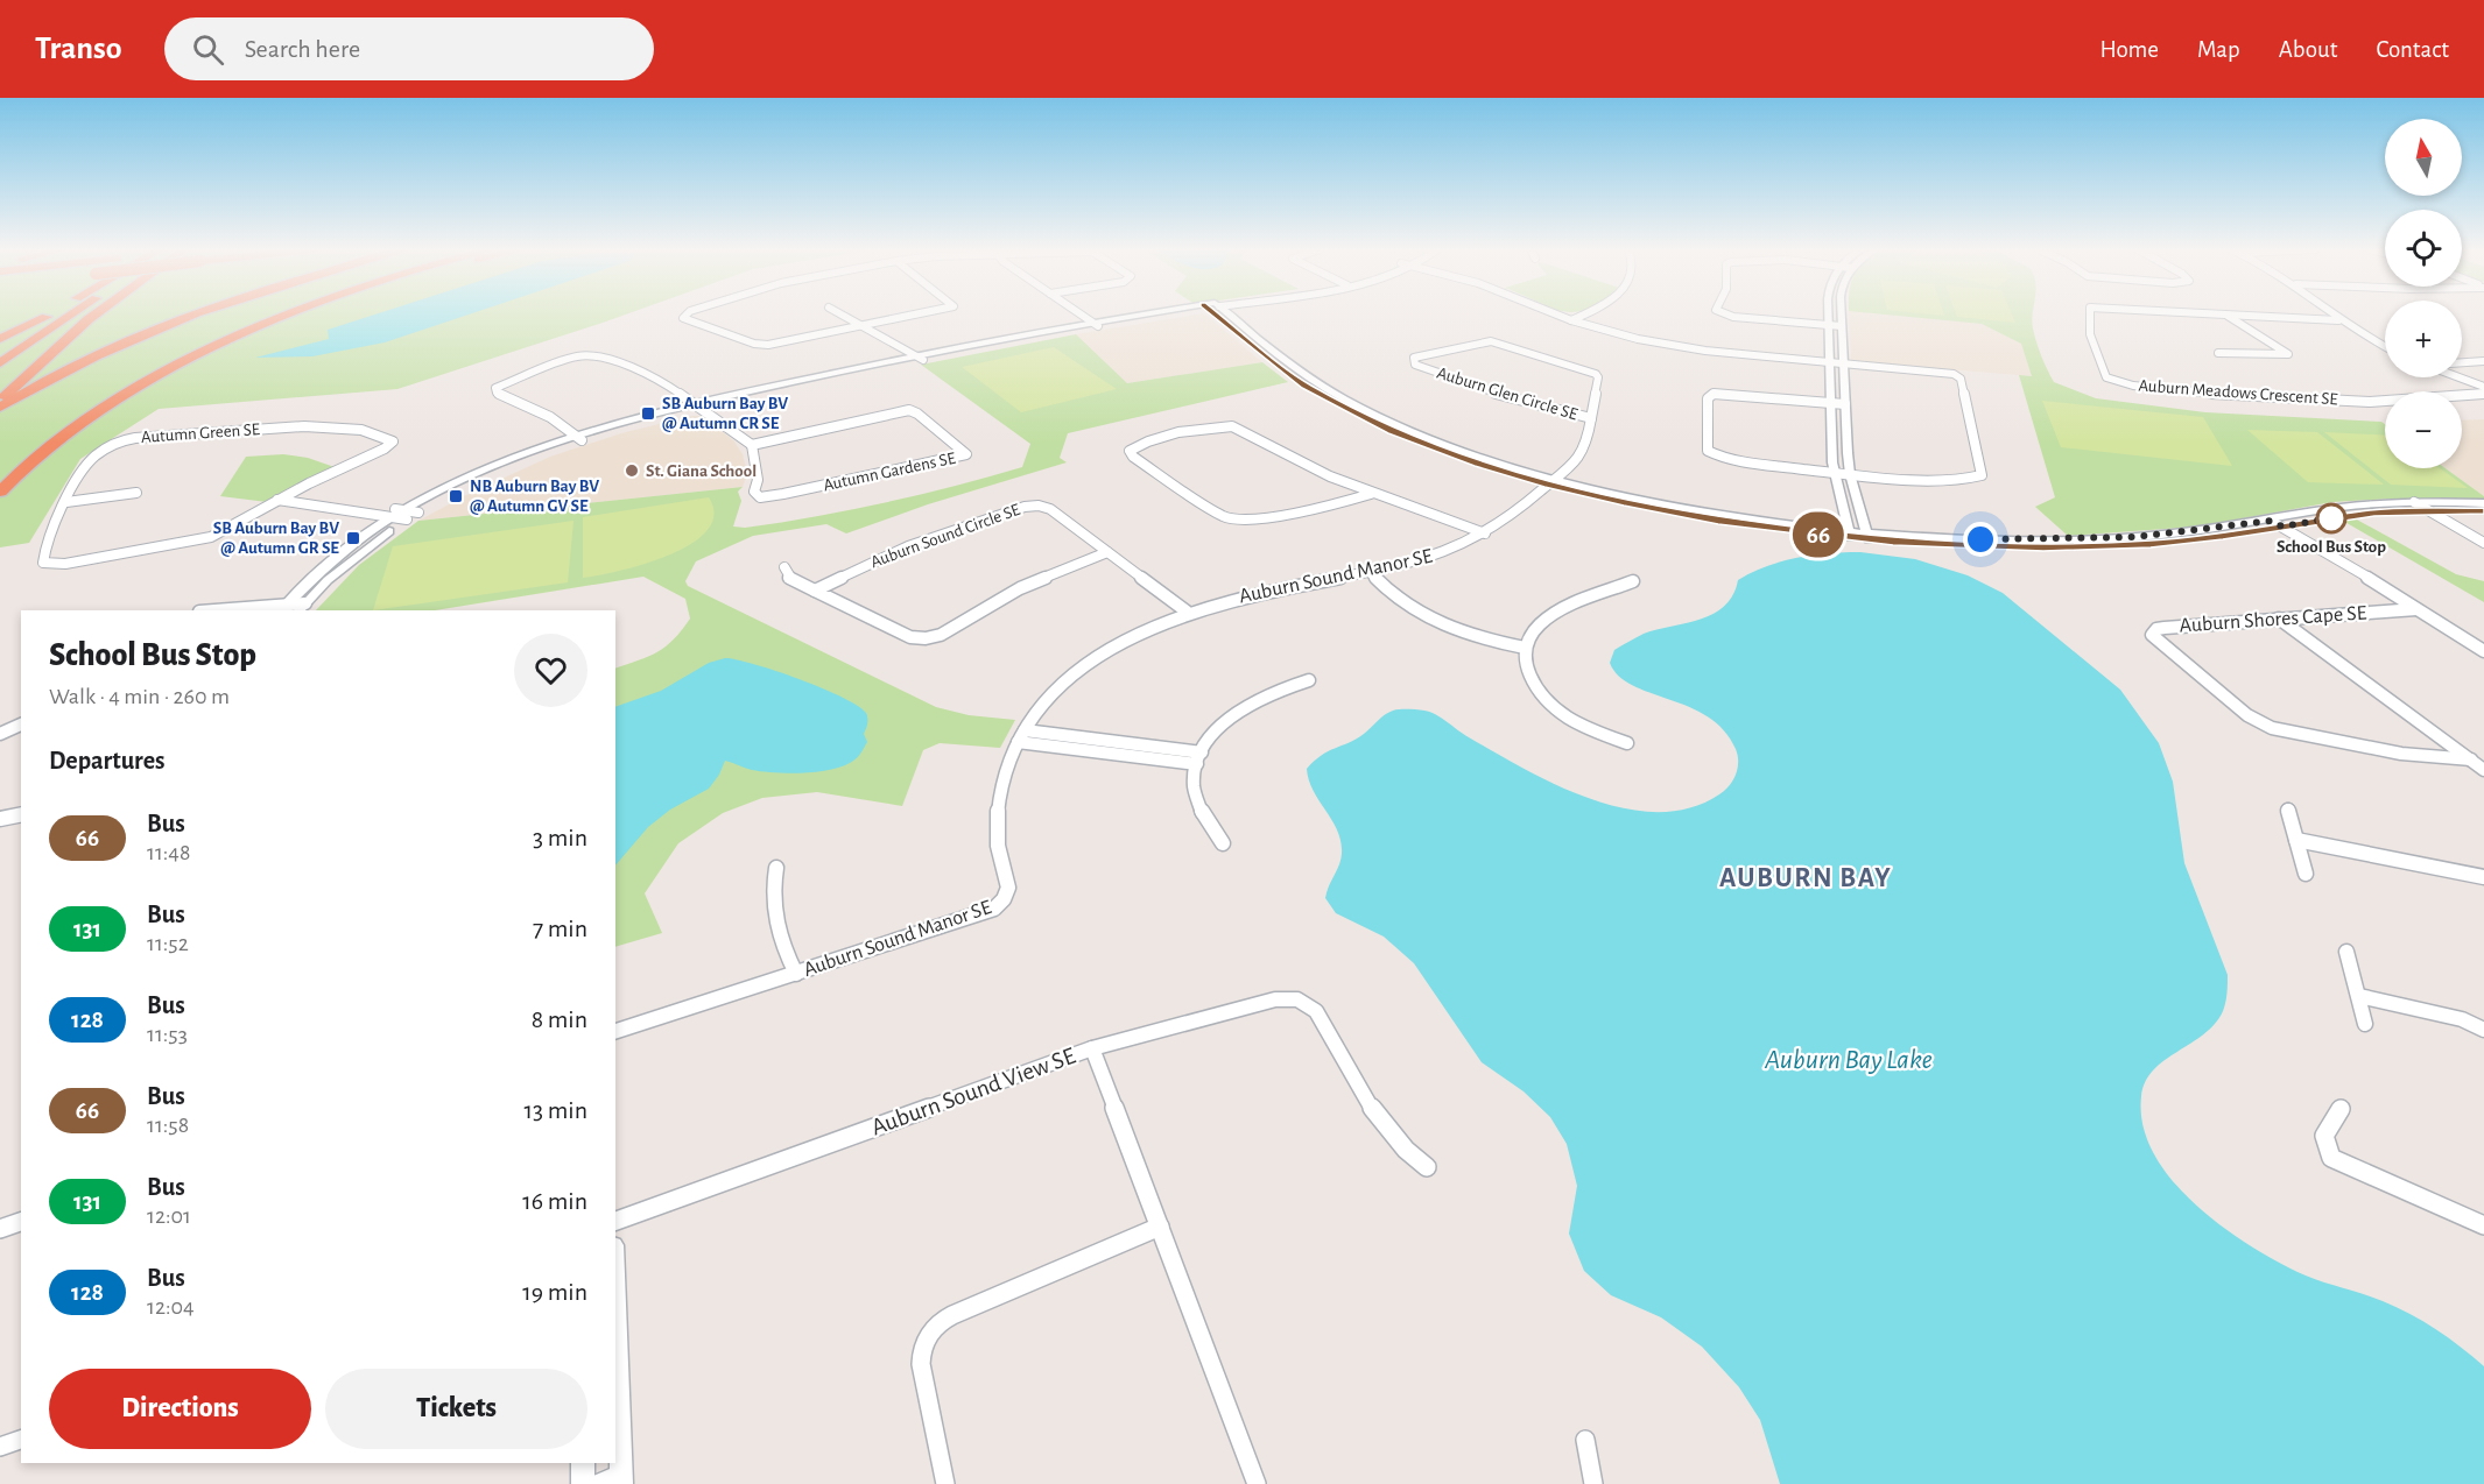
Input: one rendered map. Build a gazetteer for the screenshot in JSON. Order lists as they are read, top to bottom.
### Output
{
  "streets": {
    "street": [
      "Auburn Meadows Crescent SE",
      "Auburn Glen Circle SE",
      "Autumn Green SE",
      "Autumn Gardens SE",
      "Auburn Sound Circle SE",
      "Auburn Sound Manor SE",
      "Auburn Shores Cape SE",
      "Auburn Sound View SE"
    ]
  },
  "crossings": [
    ["Auburn Glen Circle SE", "Auburn Sound Manor SE"],
    ["Auburn Sound Circle SE", "Auburn Sound Manor SE"]
  ],
  "districts": ["AUBURN BAY"],
  "water": ["Auburn Bay Lake"],
  "places": {
    "transit": ["SB Auburn Bay BV @ Autumn CR SE", "NB Auburn Bay BV @ Autumn GV SE", "SB Auburn Bay BV @ Autumn GR SE"],
    "other": ["St. Giana School", "School Bus Stop"]
  },
  "lines": ["bus line 66"],
  "north": "top",
  "page": {
    "header": "Transo",
    "search": "Search here",
    "nav": [
      "Home",
      "Map",
      "About",
      "Contact"
    ],
    "on_map": "66",
    "map_buttons": ["+", "−"],
    "heading": [
      ["School Bus Stop", "Walk · 4 min · 260 m"],
      "Departures"
    ],
    "list": [
      {
        "mark": "66",
        "name": "Bus",
        "note": "11:48",
        "value": "3 min"
      },
      {
        "mark": "131",
        "name": "Bus",
        "note": "11:52",
        "value": "7 min"
      },
      {
        "mark": "128",
        "name": "Bus",
        "note": "11:53",
        "value": "8 min"
      },
      {
        "mark": "66",
        "name": "Bus",
        "note": "11:58",
        "value": "13 min"
      },
      {
        "mark": "131",
        "name": "Bus",
        "note": "12:01",
        "value": "16 min"
      },
      {
        "mark": "128",
        "name": "Bus",
        "note": "12:04",
        "value": "19 min"
      }
    ],
    "buttons": ["Directions", "Tickets"]
  }
}
